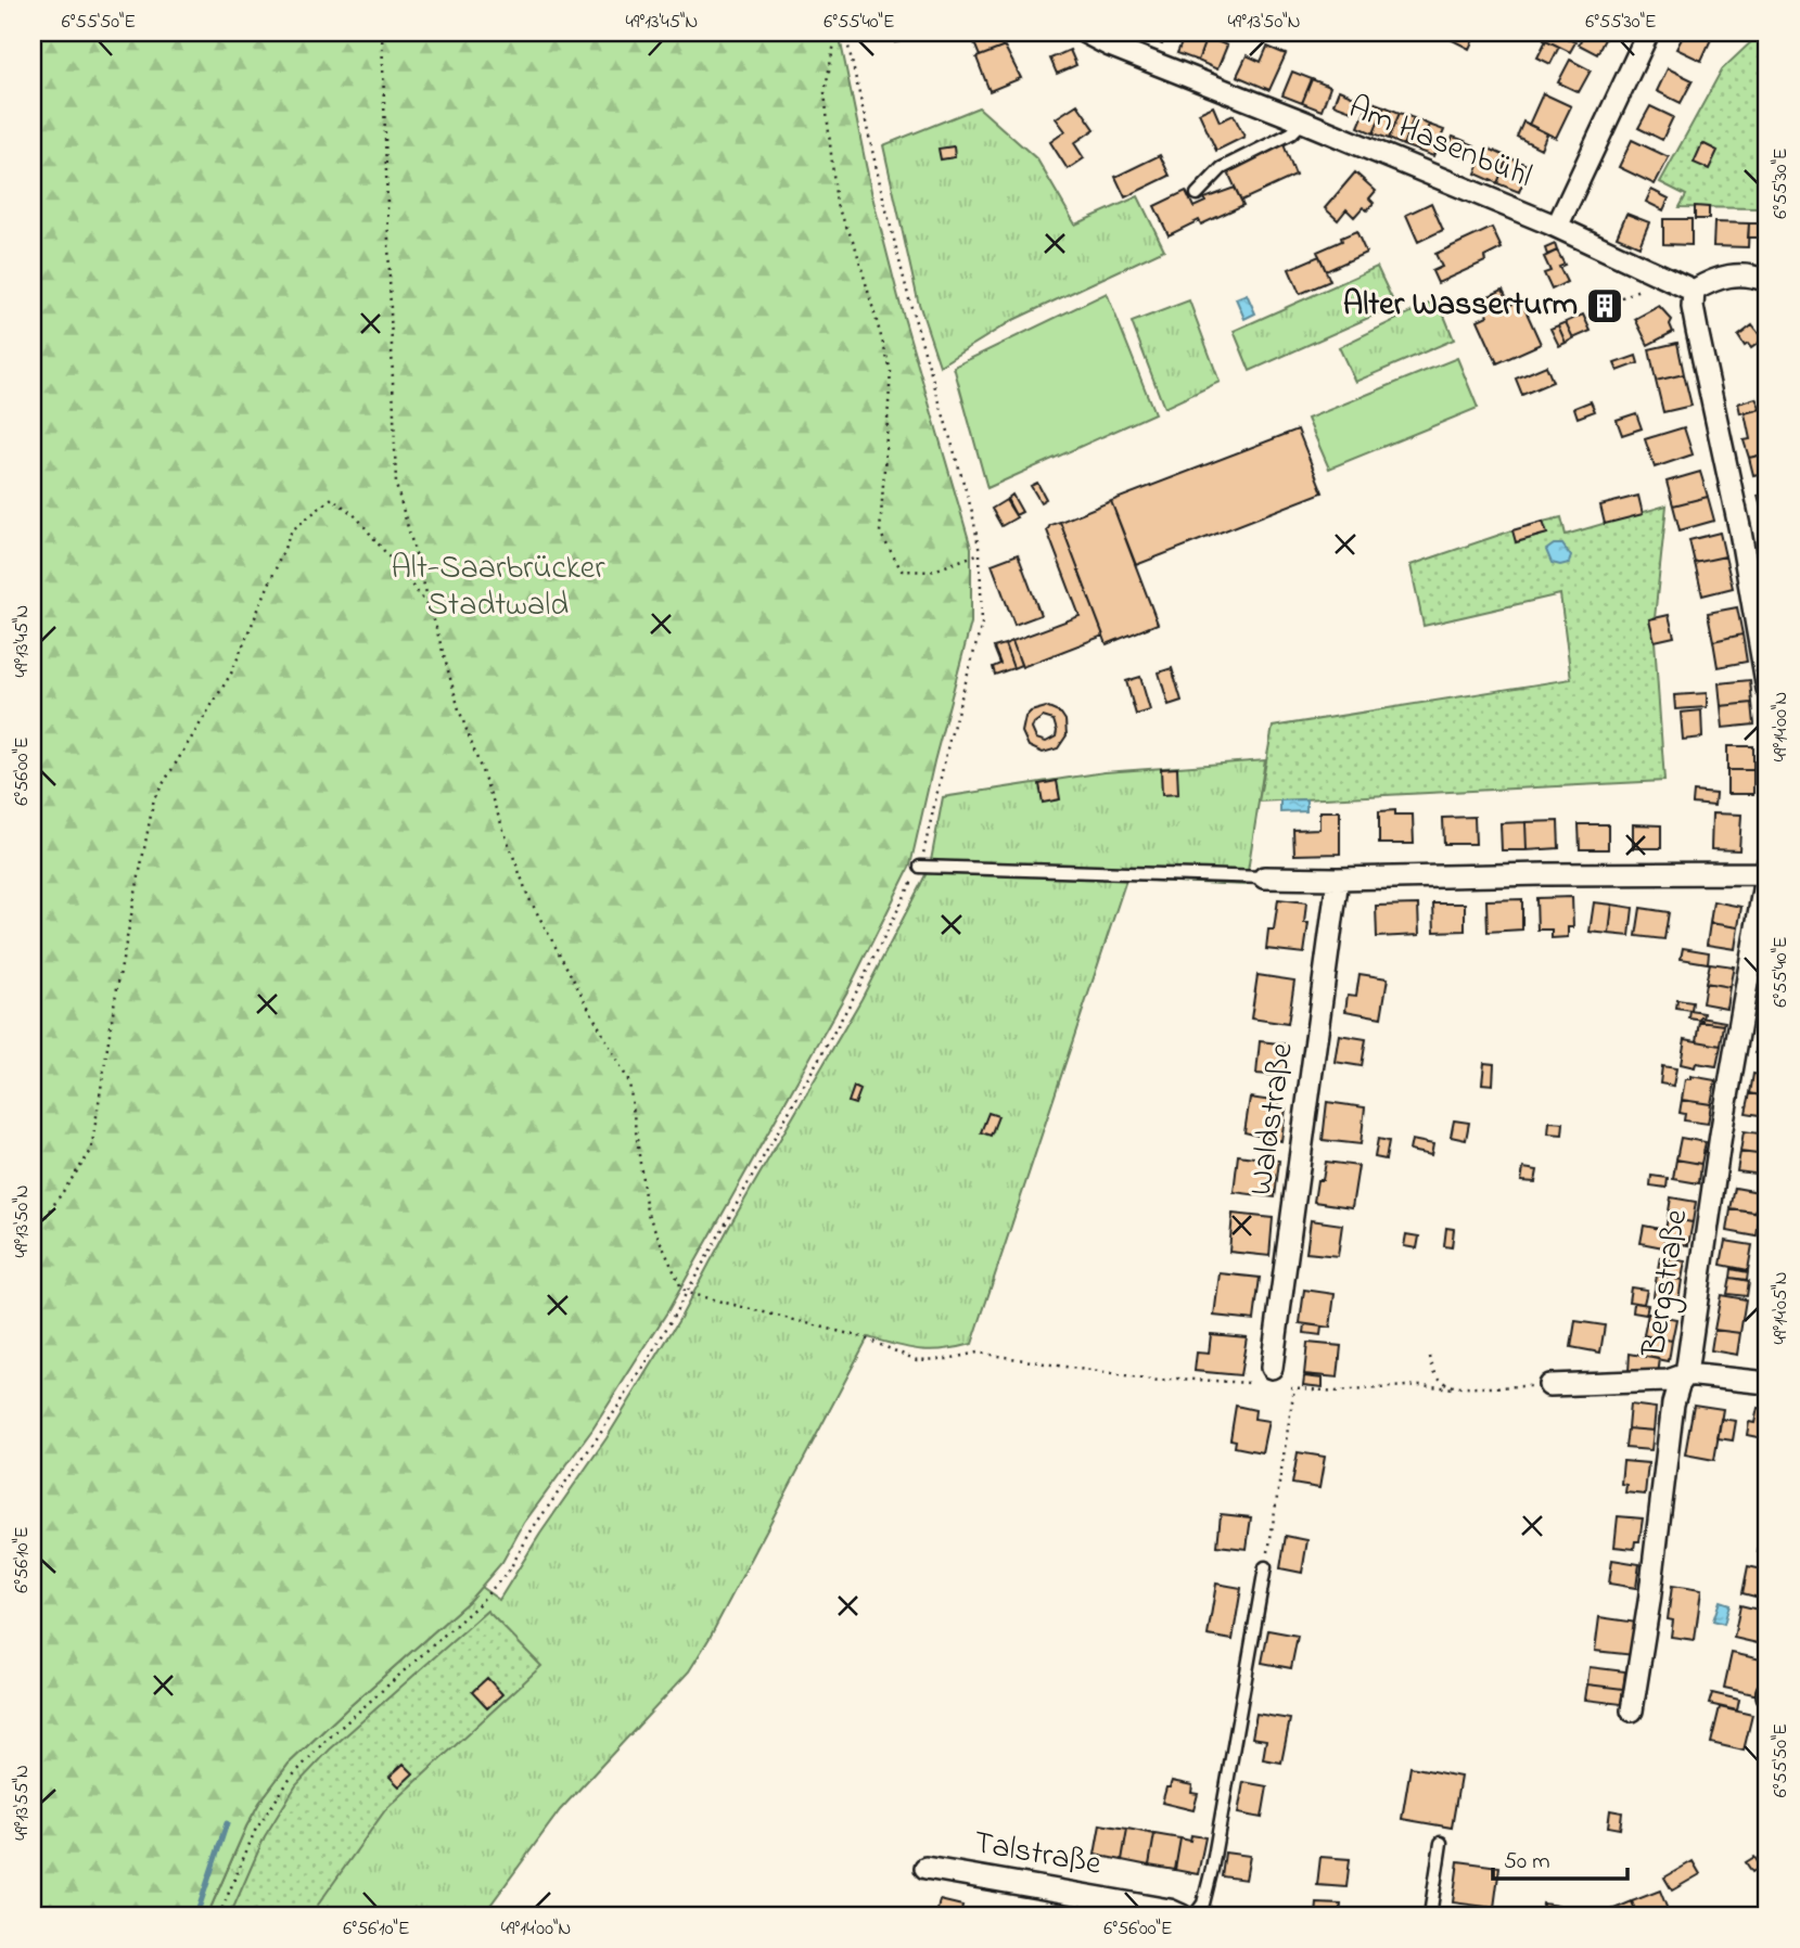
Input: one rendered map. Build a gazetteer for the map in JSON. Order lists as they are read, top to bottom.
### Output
{
  "streets": {
    "street": [
      "Am Hasenbühl",
      "Waldstraße",
      "Bergstraße",
      "Talstraße"
    ]
  },
  "parks": ["Alt-Saarbrücker Stadtwald"],
  "places": {
    "building": ["Alter Wasserturm"]
  },
  "scale_bar": "50 m",
  "coordinates": [
    "6°55'50\"E",
    "49°13'45\"N",
    "6°55'40\"E",
    "49°13'50\"N",
    "6°55'30\"E",
    "49°14'00\"N",
    "6°56'00\"E",
    "49°14'05\"N",
    "6°56'10\"E",
    "49°13'55\"N"
  ]
}
